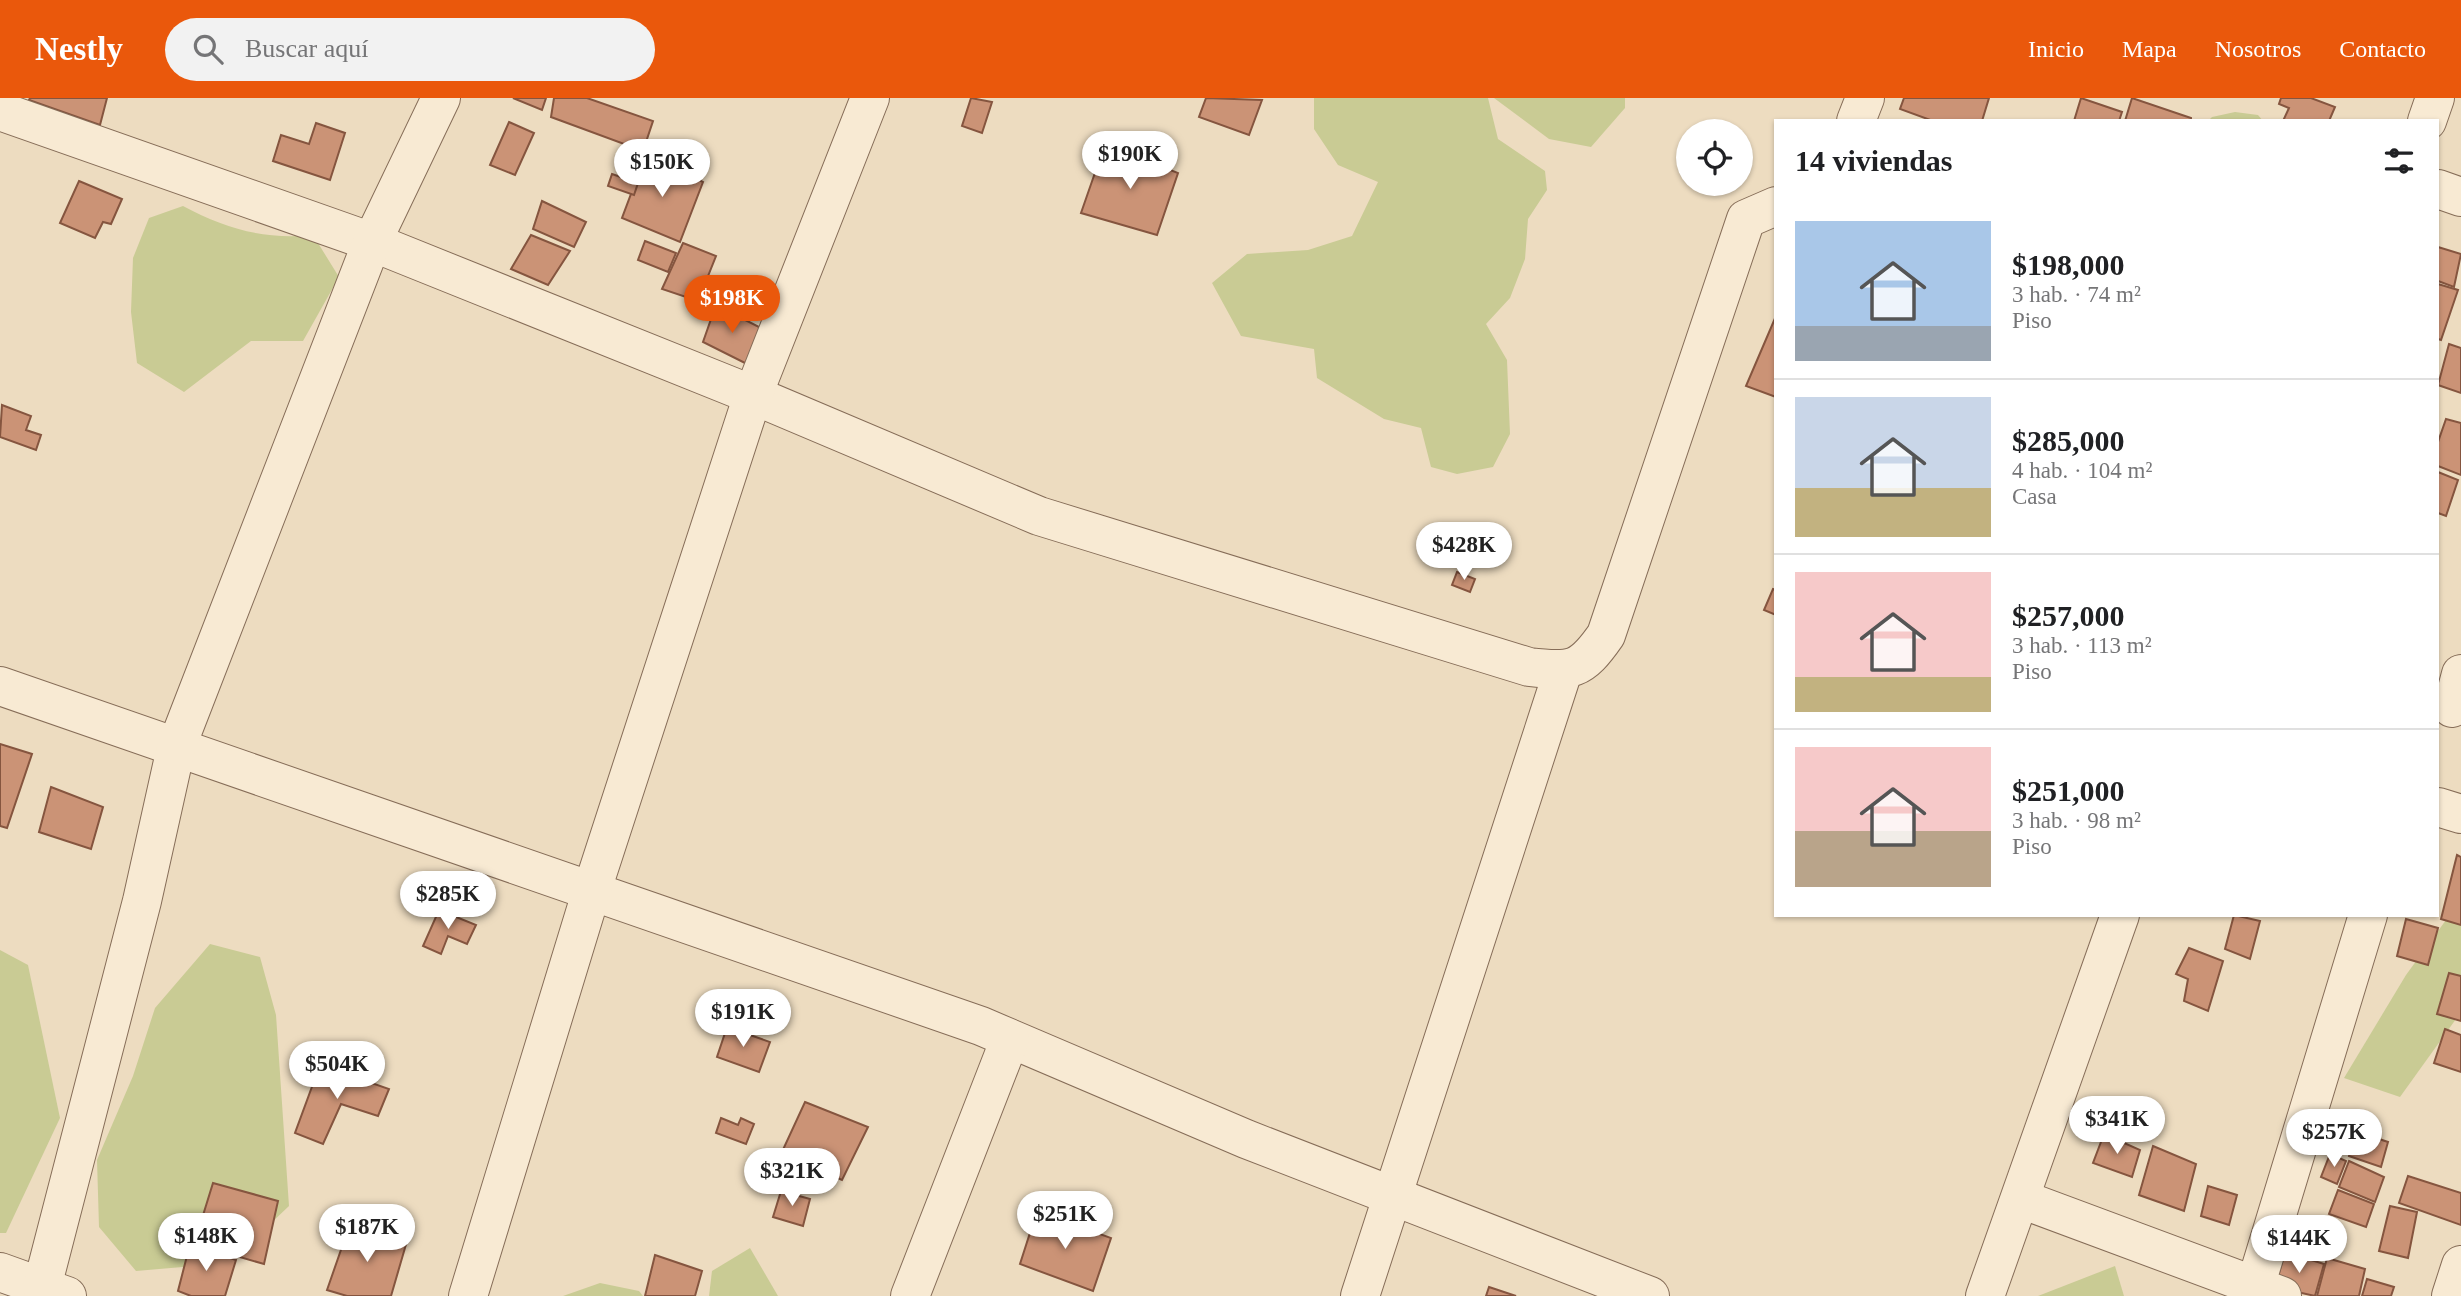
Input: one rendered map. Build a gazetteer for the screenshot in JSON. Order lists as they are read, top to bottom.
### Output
{
  "page": {
    "header": "Nestly",
    "search": "Buscar aquí",
    "nav": [
      "Inicio",
      "Mapa",
      "Nosotros",
      "Contacto"
    ],
    "heading": "14 viviendas",
    "price": [
      "$190K",
      "$150K",
      "$198K",
      "$428K",
      "$285K",
      "$191K",
      "$504K",
      "$341K",
      "$257K",
      "$321K",
      "$251K",
      "$187K",
      "$148K",
      "$144K"
    ],
    "list": [
      {
        "name": "$198,000",
        "note": "3 hab. · 74 m² · Piso"
      },
      {
        "name": "$285,000",
        "note": "4 hab. · 104 m² · Casa"
      },
      {
        "name": "$257,000",
        "note": "3 hab. · 113 m² · Piso"
      },
      {
        "name": "$251,000",
        "note": "3 hab. · 98 m² · Piso"
      }
    ]
  }
}
